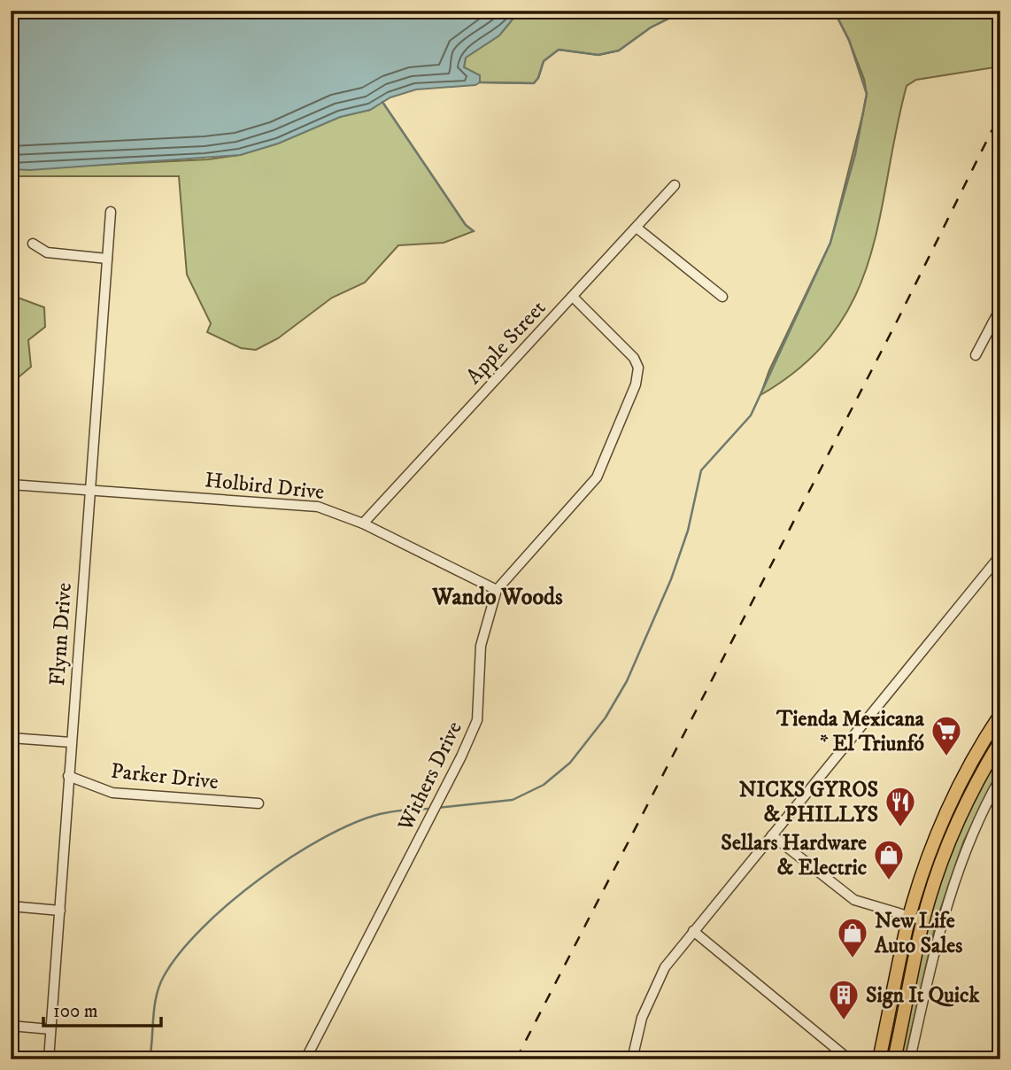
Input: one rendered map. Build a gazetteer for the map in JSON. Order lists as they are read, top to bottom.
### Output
{
  "streets": {
    "street": [
      "Apple Street",
      "Holbird Drive",
      "Flynn Drive",
      "Parker Drive",
      "Withers Drive"
    ]
  },
  "crossings": [
    ["Apple Street", "Holbird Drive"],
    ["Apple Street", "Withers Drive"],
    ["Holbird Drive", "Flynn Drive"],
    ["Holbird Drive", "Withers Drive"],
    ["Flynn Drive", "Parker Drive"]
  ],
  "districts": ["Wando Woods"],
  "places": {
    "supermarket": ["Tienda Mexicana * El Triunfó"],
    "restaurant": ["NICKS GYROS & PHILLYS"],
    "shop": ["Sellars Hardware & Electric", "New Life Auto Sales"],
    "building": ["Sign It Quick"]
  },
  "scale_bar": "100 m"
}
